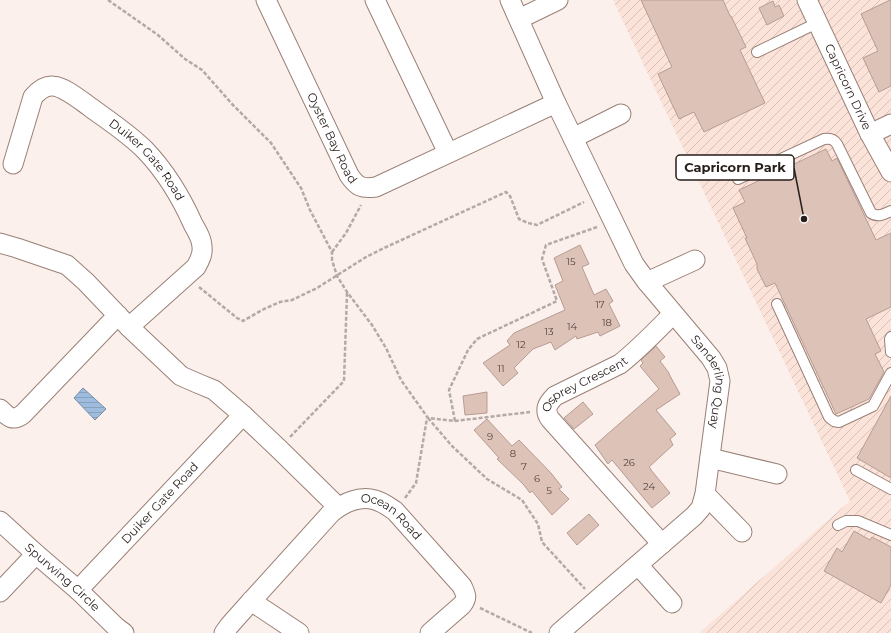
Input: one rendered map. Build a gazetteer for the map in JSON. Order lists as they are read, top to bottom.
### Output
{
  "streets": {
    "street": [
      "Capricorn Drive",
      "Oyster Bay Road",
      "Duiker Gate Road",
      "Sanderling Quay",
      "Osprey Crescent",
      "Ocean Road",
      "Spurwing Circle"
    ]
  },
  "crossings": [
    ["Duiker Gate Road", "Spurwing Circle"],
    ["Sanderling Quay", "Osprey Crescent"]
  ],
  "places": ["Capricorn Park"],
  "house_numbers": [
    "15",
    "17",
    "18",
    "14",
    "13",
    "12",
    "11",
    "9",
    "8",
    "26",
    "7",
    "6",
    "24",
    "5"
  ]
}
